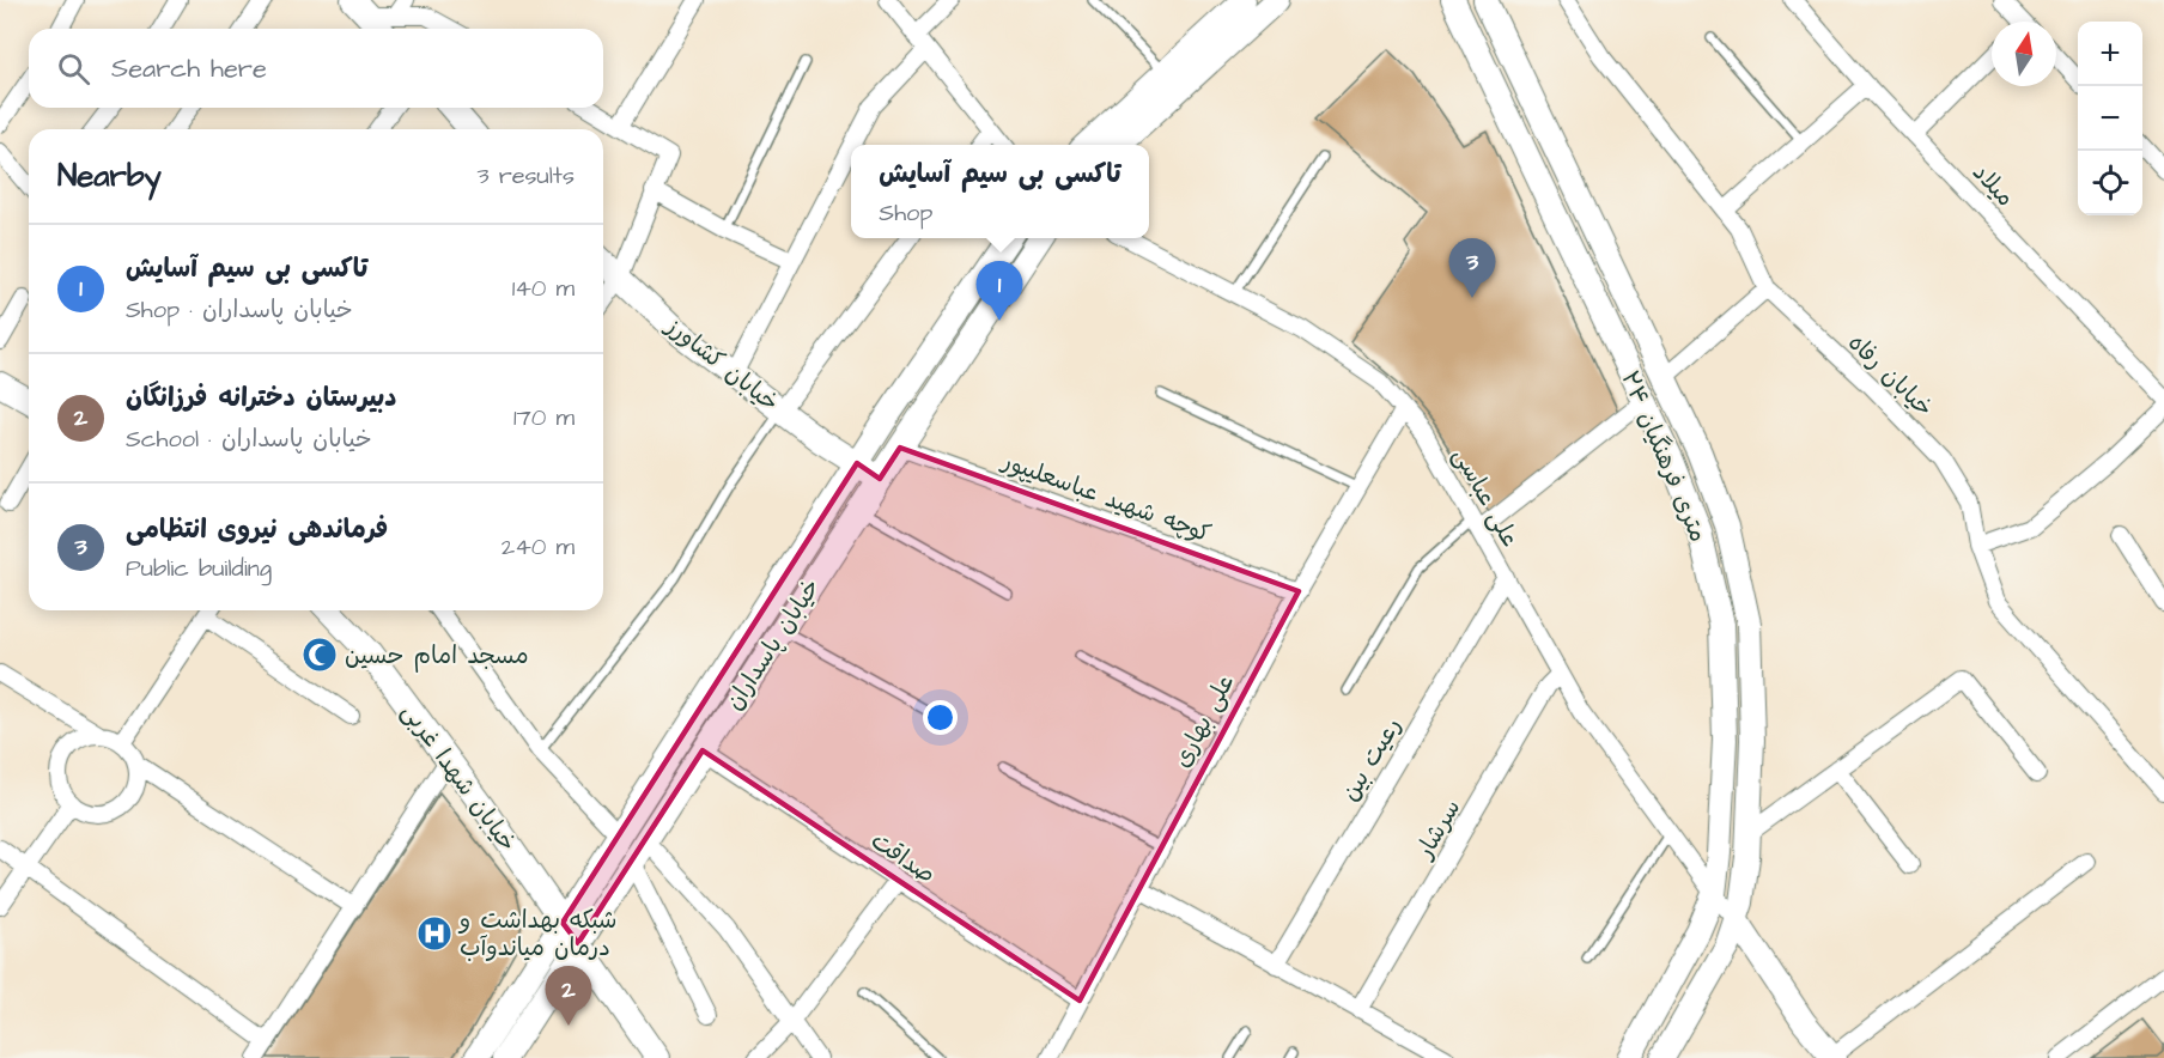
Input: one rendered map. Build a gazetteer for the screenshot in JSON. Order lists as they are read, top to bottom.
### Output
{
  "streets": {
    "main road": [
      "خیابان کشاورز",
      "۲۴ متری فرهنگیان",
      "خیابان پاسداران",
      "خیابان شهدا غربی"
    ],
    "street": [
      "میلاد",
      "خیابان رفاه",
      "کوچه شهید عباسعلیپور",
      "علی عباسی",
      "علی بهاری",
      "رعیت بین",
      "سرشار",
      "صداقت"
    ]
  },
  "crossings": [
    ["خیابان کشاورز", "خیابان پاسداران"],
    ["۲۴ متری فرهنگیان", "علی عباسی"],
    ["کوچه شهید عباسعلیپور", "خیابان پاسداران"],
    ["کوچه شهید عباسعلیپور", "علی بهاری"],
    ["علی عباسی", "علی بهاری"],
    ["علی عباسی", "رعیت بین"],
    ["علی عباسی", "سرشار"],
    ["خیابان پاسداران", "خیابان شهدا غربی"],
    ["خیابان پاسداران", "صداقت"],
    ["علی بهاری", "صداقت"]
  ],
  "places": {
    "mosque": ["مسجد امام حسین"],
    "hospital": ["شبکه بهداشت و درمان میاندوآب"]
  },
  "north": "top",
  "page": {
    "map_buttons": ["+", "−"],
    "search": "Search here",
    "heading": ["Nearby", "3 results"],
    "popup": ["تاکسی بی سیم آسایش", "Shop"],
    "list": [
      {
        "mark": "1",
        "name": "تاکسی بی سیم آسایش",
        "note": "Shop · خیابان پاسداران",
        "value": "140 m"
      },
      {
        "mark": "2",
        "name": "دبیرستان دخترانه فرزانگان",
        "note": "School · خیابان پاسداران",
        "value": "170 m"
      },
      {
        "mark": "3",
        "name": "فرماندهی نیروی انتظامی",
        "note": "Public building",
        "value": "240 m"
      }
    ],
    "pins": ["3", "1", "2"]
  }
}
